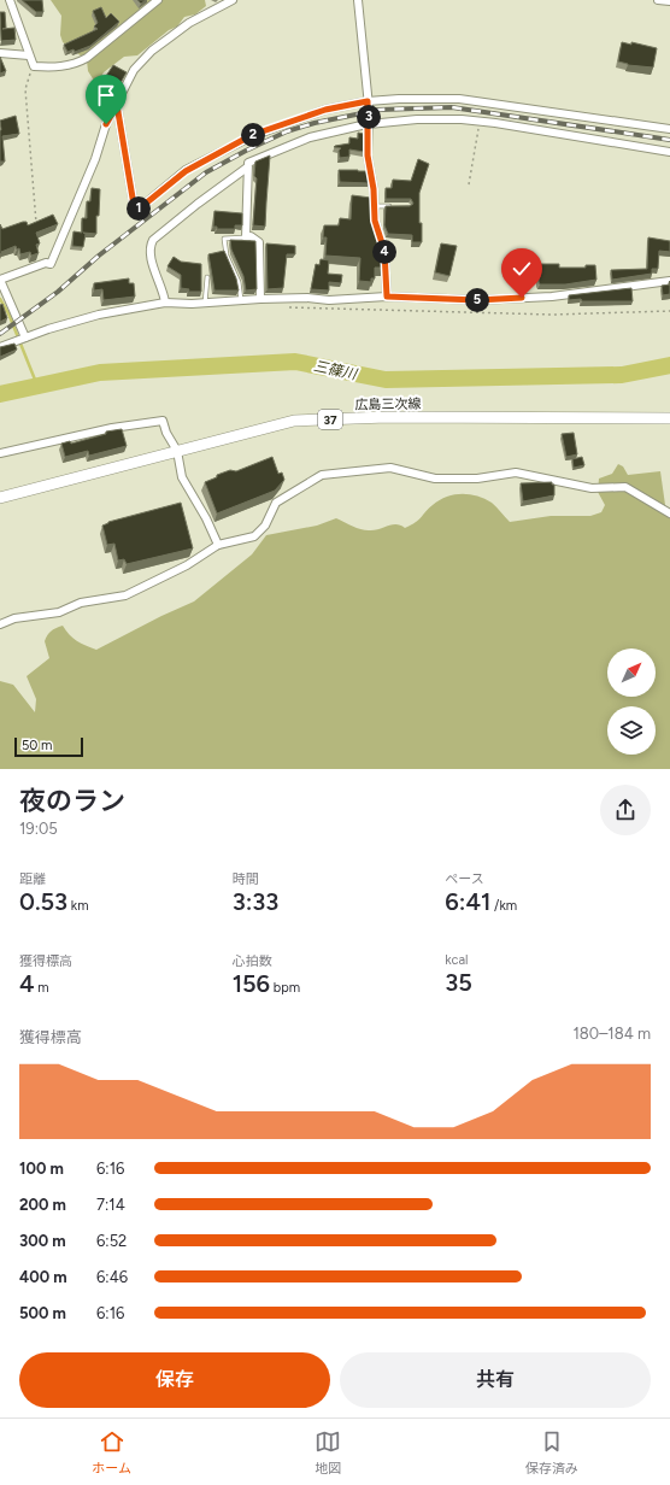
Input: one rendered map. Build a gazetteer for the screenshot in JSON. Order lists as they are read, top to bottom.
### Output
{
  "streets": {
    "main road": ["広島三次線", "37"]
  },
  "water": ["三篠川"],
  "scale_bar": "50 m",
  "north": "top right",
  "page": {
    "pins": [
      "3",
      "2",
      "1",
      "4",
      "5"
    ],
    "scale": "50 m",
    "heading": ["夜のラン", "19:05"],
    "stats": [
      ["距離", "0.53 km"],
      ["時間", "3:33"],
      ["ペース", "6:41 /km"],
      ["獲得標高", "4 m"],
      ["心拍数", "156 bpm"],
      ["kcal", "35"]
    ],
    "chart": ["獲得標高", "180–184 m"],
    "list": [
      {
        "name": "100 m",
        "note": "6:16"
      },
      {
        "name": "200 m",
        "note": "7:14"
      },
      {
        "name": "300 m",
        "note": "6:52"
      },
      {
        "name": "400 m",
        "note": "6:46"
      },
      {
        "name": "500 m",
        "note": "6:16"
      }
    ],
    "buttons": ["保存", "共有"],
    "tabs": ["ホーム", "地図", "保存済み"]
  }
}
